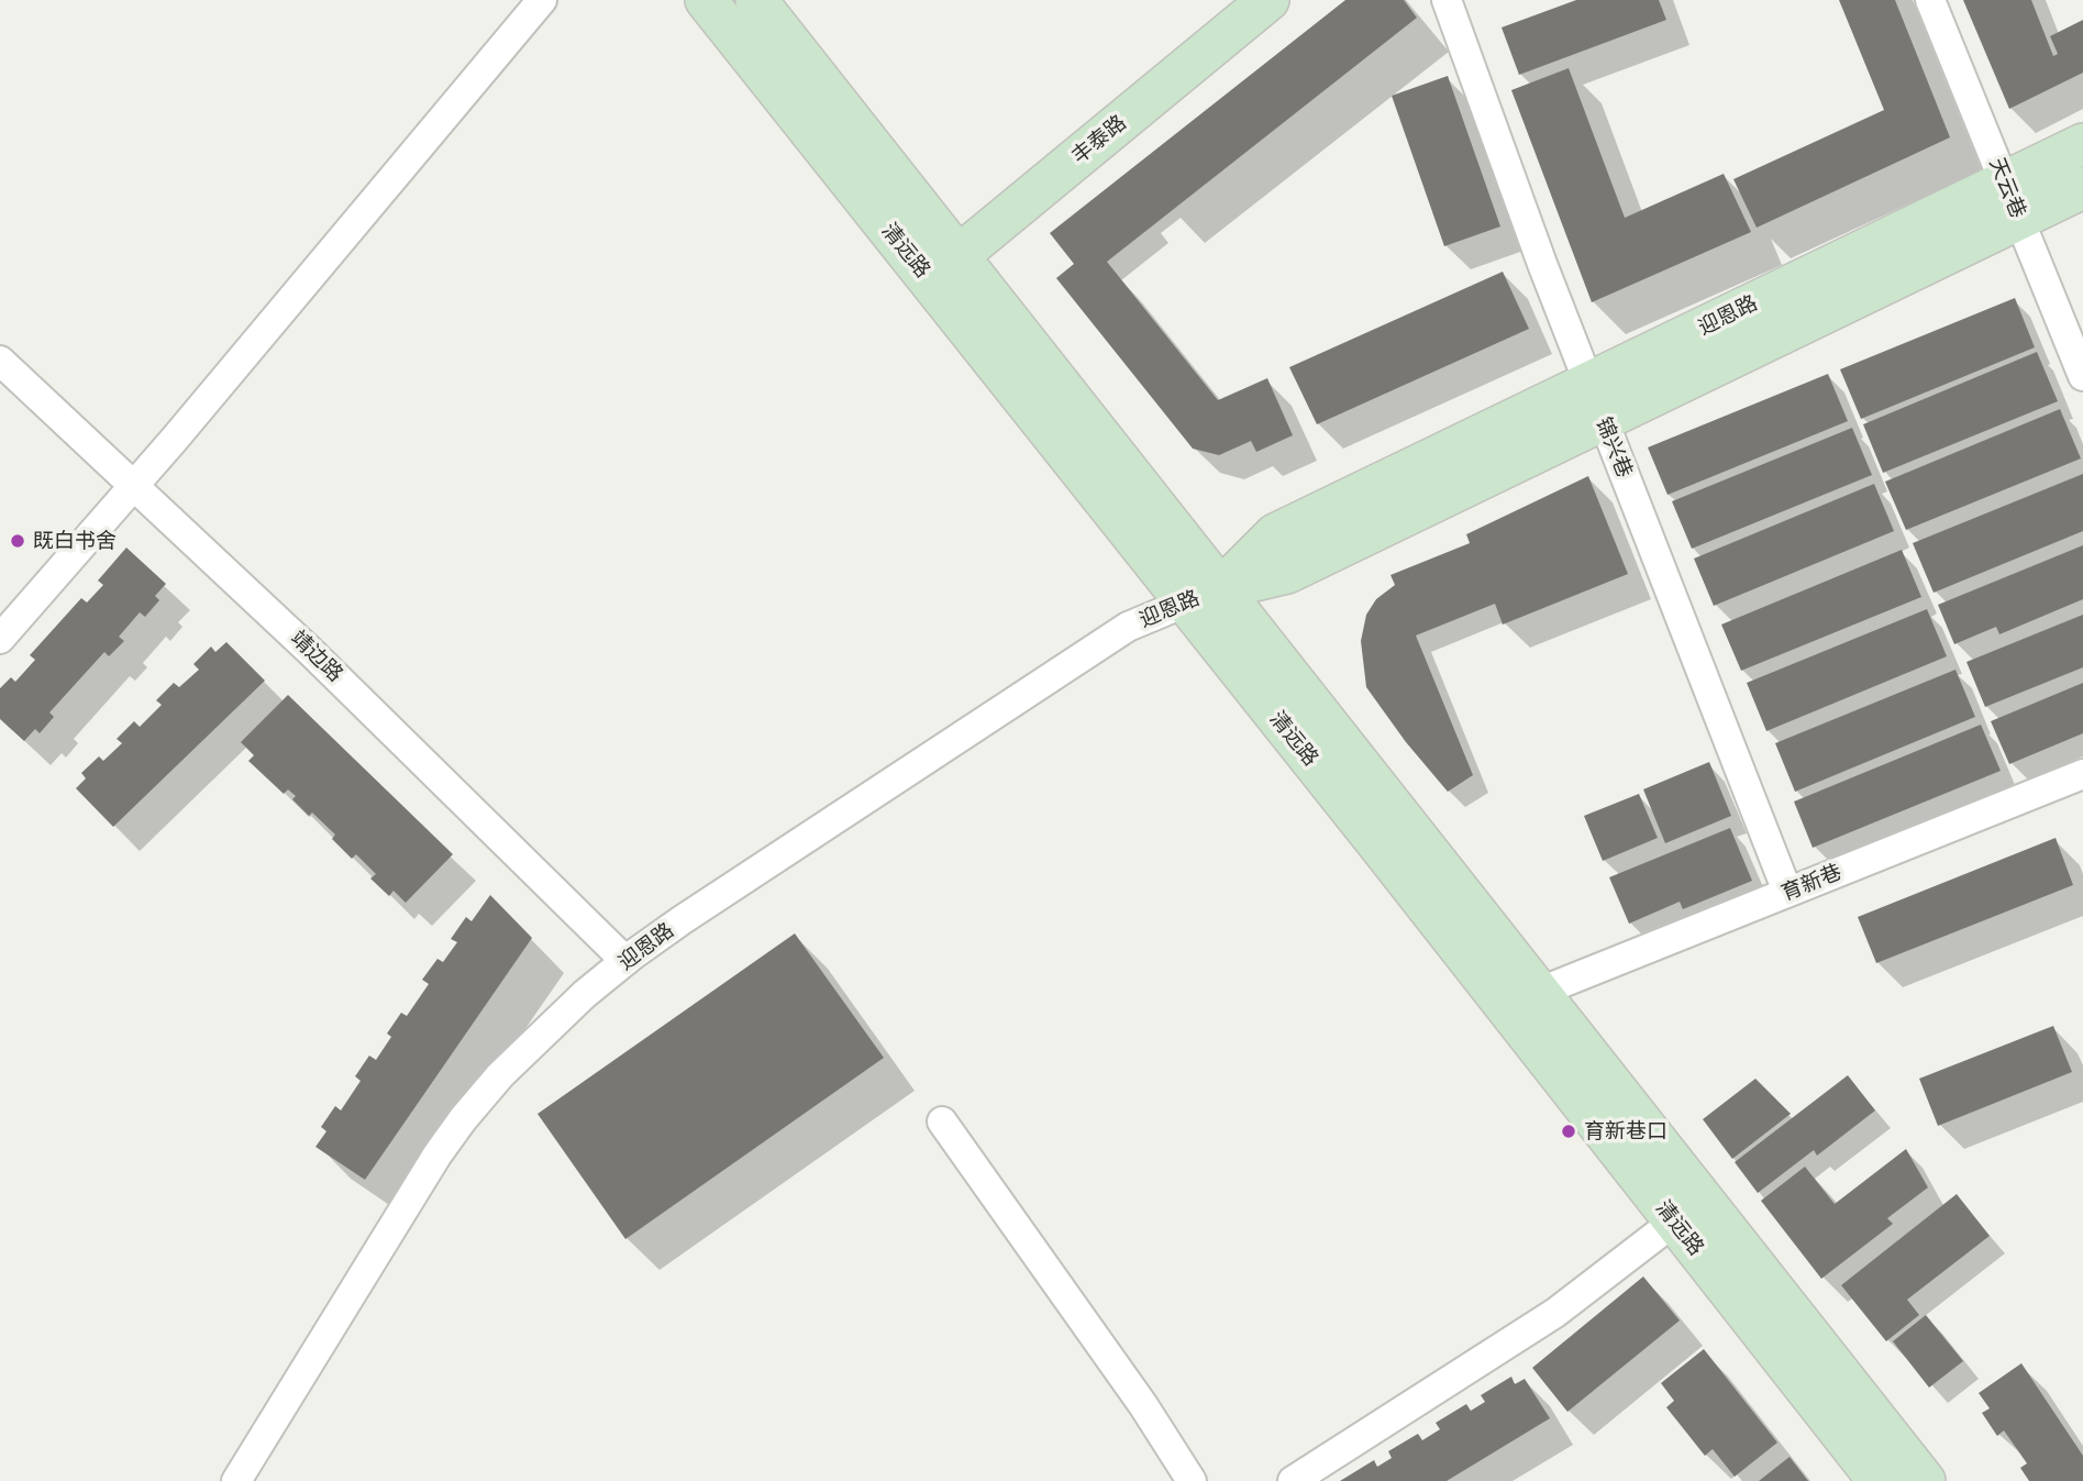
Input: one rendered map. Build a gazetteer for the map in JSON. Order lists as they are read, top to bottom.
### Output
{
  "streets": {
    "main road": ["丰泰路", "清远路", "迎恩路"],
    "street": [
      "天云巷",
      "锦兴巷",
      "靖边路",
      "育新巷"
    ]
  },
  "crossings": [
    ["丰泰路", "清远路"],
    ["天云巷", "迎恩路"],
    ["清远路", "迎恩路"],
    ["清远路", "育新巷"],
    ["迎恩路", "锦兴巷"],
    ["迎恩路", "靖边路"],
    ["锦兴巷", "育新巷"]
  ],
  "places": ["既白书舍", "育新巷口"]
}
